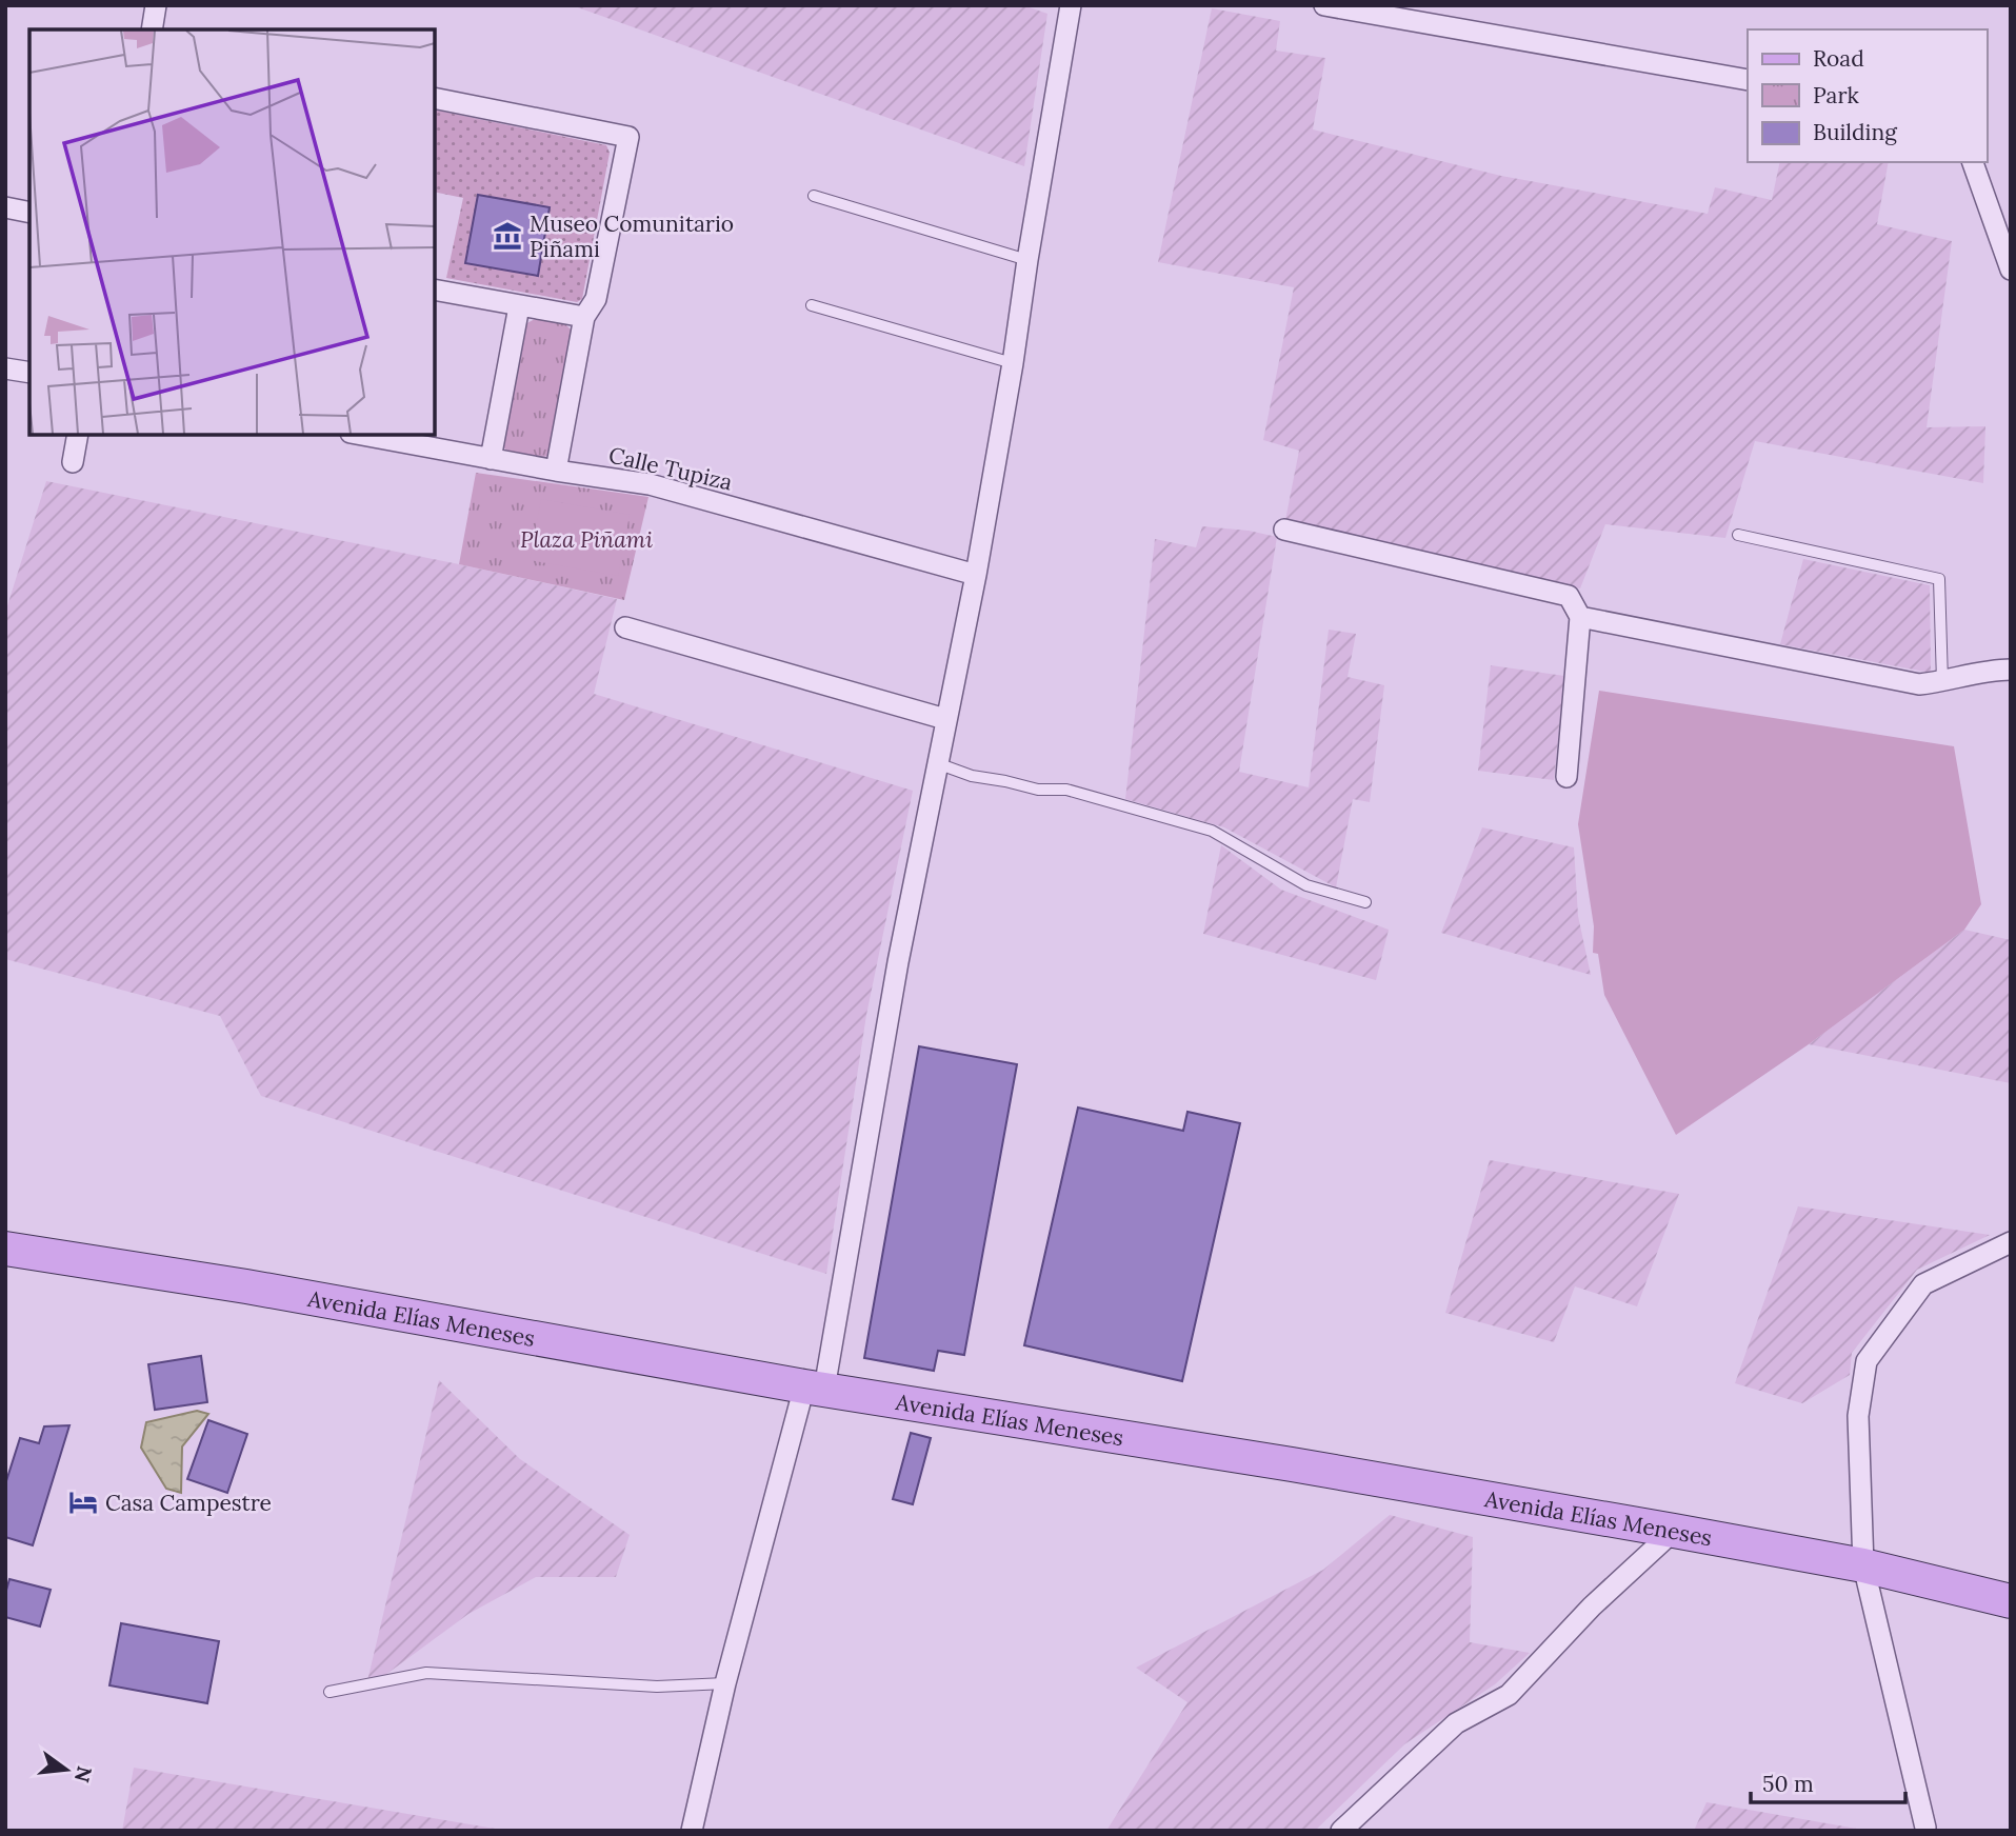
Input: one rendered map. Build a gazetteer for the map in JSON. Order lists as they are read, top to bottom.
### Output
{
  "streets": {
    "main road": ["Avenida Elías Meneses"],
    "street": ["Calle Tupiza"]
  },
  "parks": ["Plaza Piñami"],
  "places": {
    "museum": ["Museo Comunitario Piñami"],
    "hotel": ["Casa Campestre"]
  },
  "legend": ["Road", "Park", "Building"],
  "scale_bar": "50 m",
  "north": "right"
}
